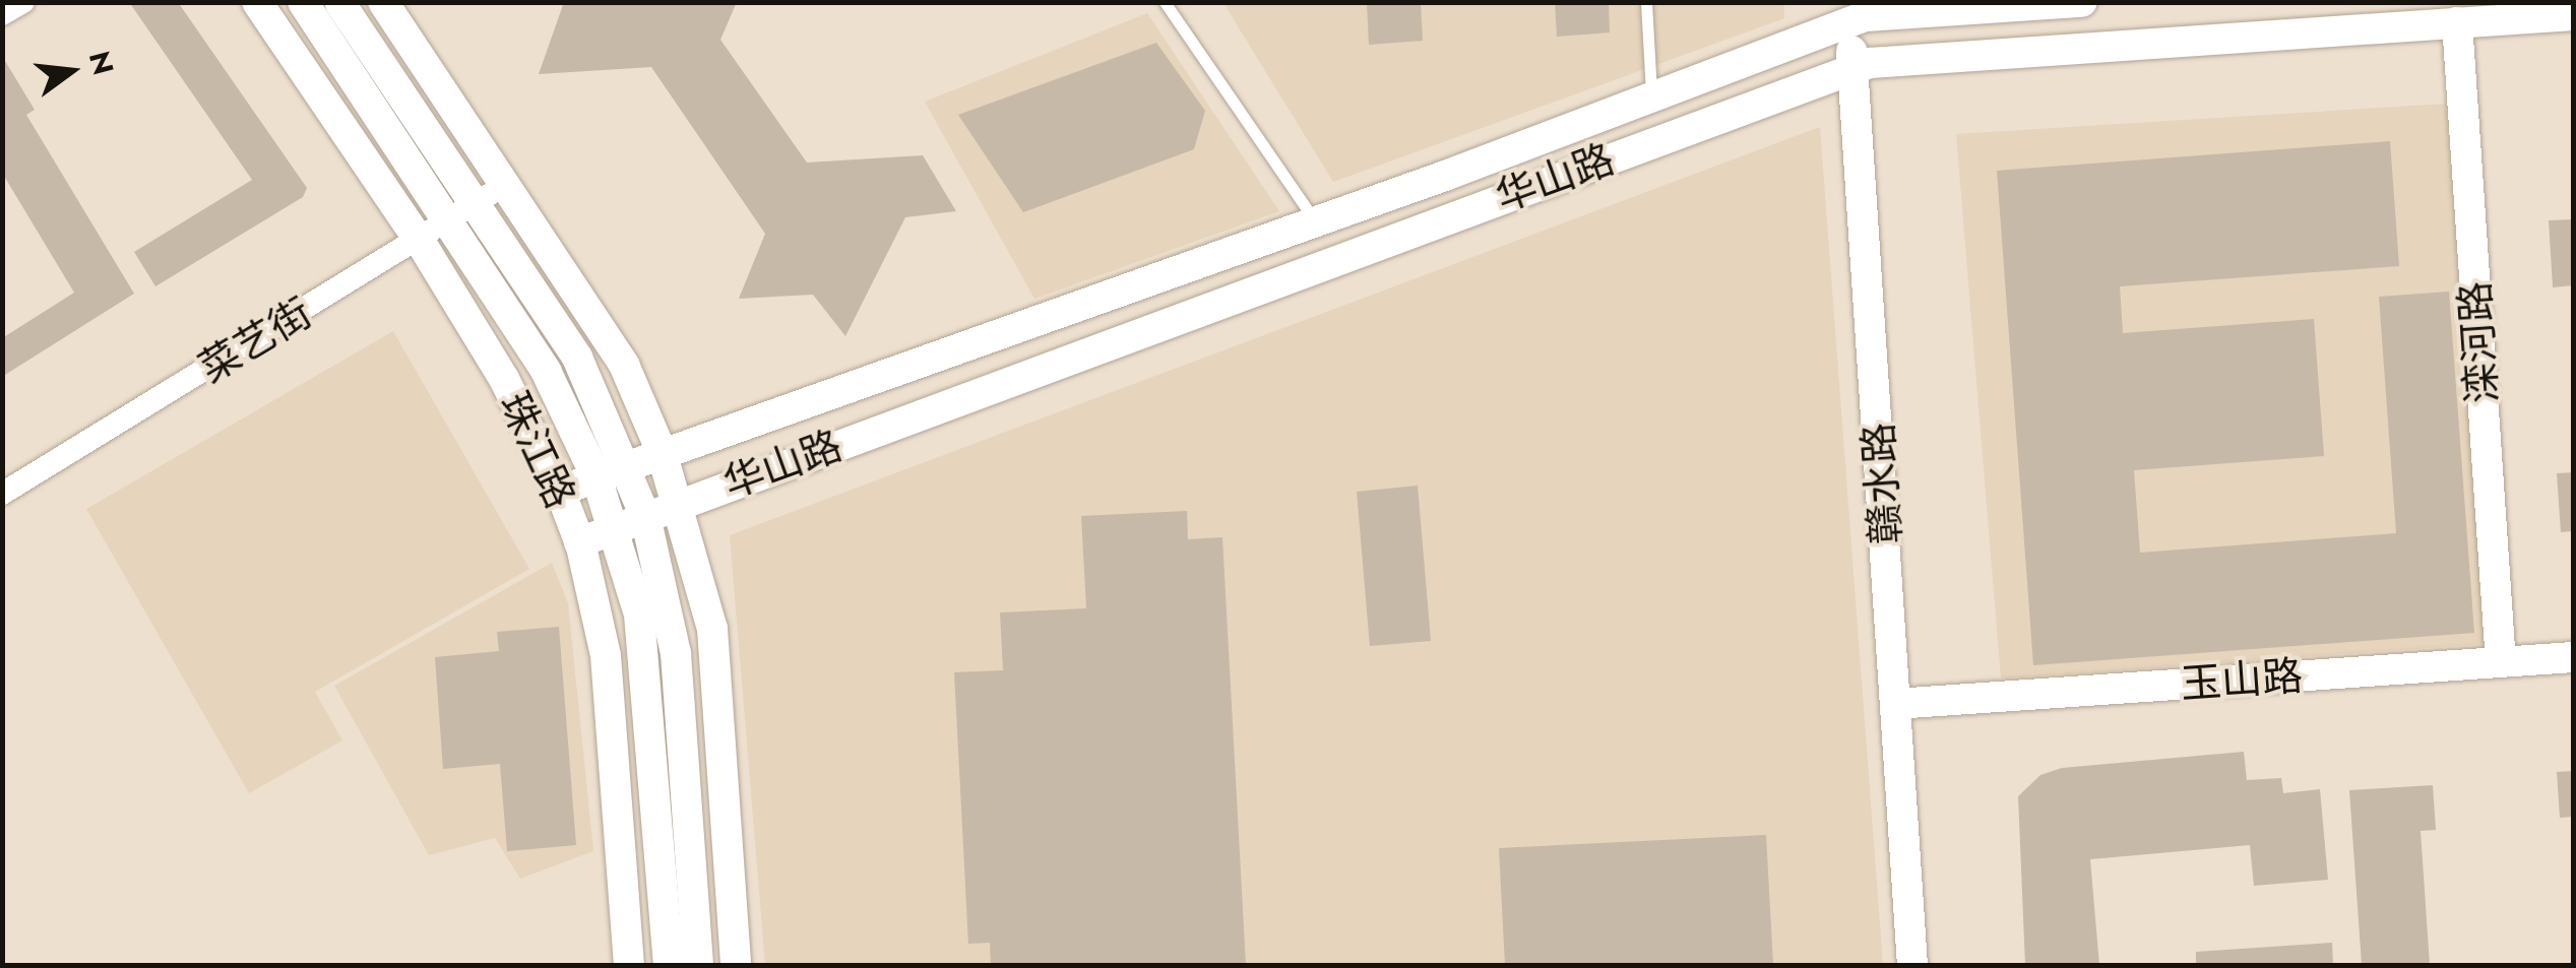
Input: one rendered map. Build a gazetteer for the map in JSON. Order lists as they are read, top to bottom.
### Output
{
  "streets": {
    "main road": [
      "华山路",
      "滦河路",
      "珠江路",
      "赣水路",
      "玉山路"
    ],
    "street": ["菜艺街"]
  },
  "crossings": [
    ["华山路", "滦河路"],
    ["华山路", "珠江路"],
    ["华山路", "赣水路"],
    ["菜艺街", "珠江路"],
    ["滦河路", "玉山路"],
    ["赣水路", "玉山路"]
  ],
  "north": "right"
}
